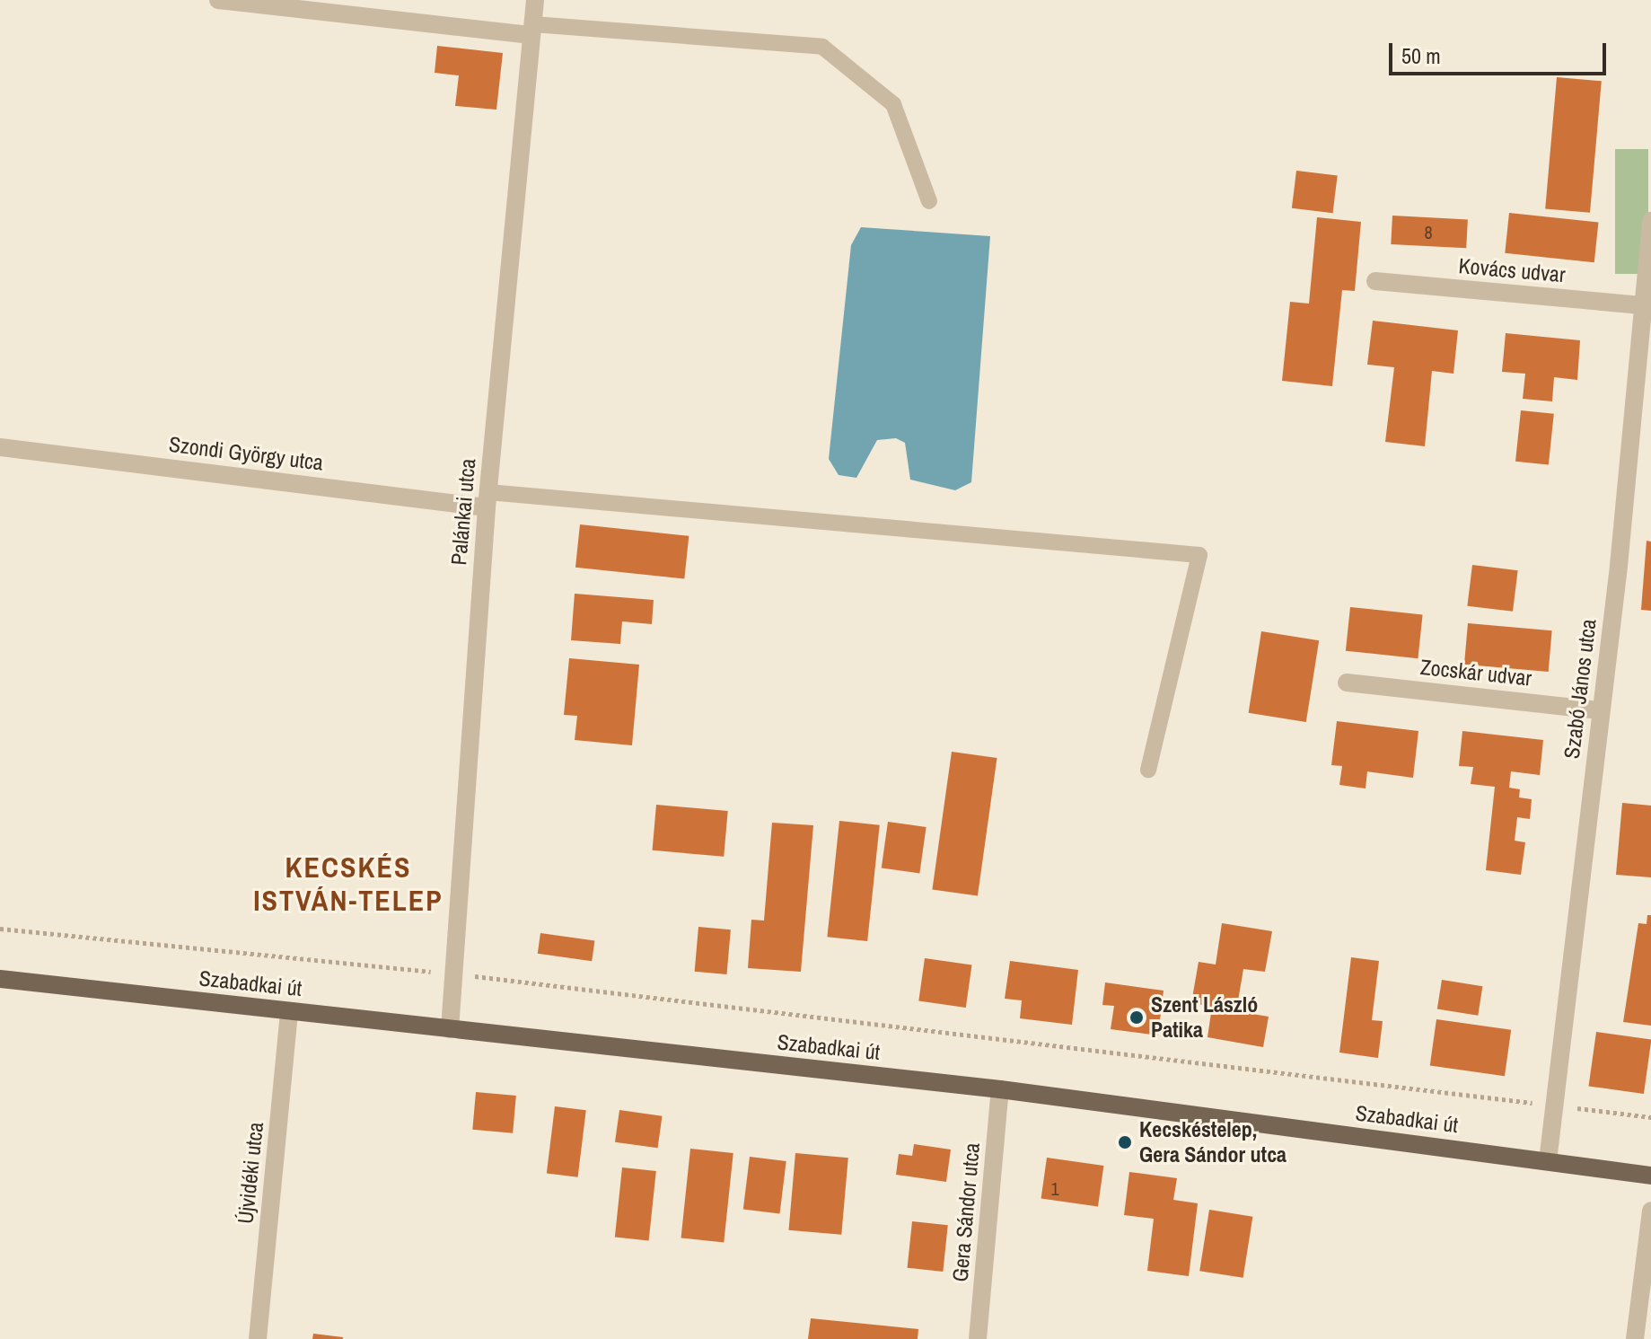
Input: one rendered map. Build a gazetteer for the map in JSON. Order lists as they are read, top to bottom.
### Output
{
  "streets": {
    "main road": ["Szabadkai út"],
    "street": [
      "Kovács udvar",
      "Szondi György utca",
      "Palánkai utca",
      "Zocskár udvar",
      "Szabó János utca",
      "Újvidéki utca",
      "Gera Sándor utca"
    ]
  },
  "crossings": [
    ["Kovács udvar", "Szabó János utca"],
    ["Szondi György utca", "Palánkai utca"],
    ["Palánkai utca", "Szabadkai út"],
    ["Zocskár udvar", "Szabó János utca"],
    ["Szabó János utca", "Szabadkai út"],
    ["Szabadkai út", "Újvidéki utca"],
    ["Szabadkai út", "Gera Sándor utca"]
  ],
  "districts": ["KECSKÉS ISTVÁN-TELEP"],
  "places": ["Szent László Patika", "Kecskéstelep, Gera Sándor utca"],
  "house_numbers": ["8", "1"],
  "scale_bar": "50 m"
}
